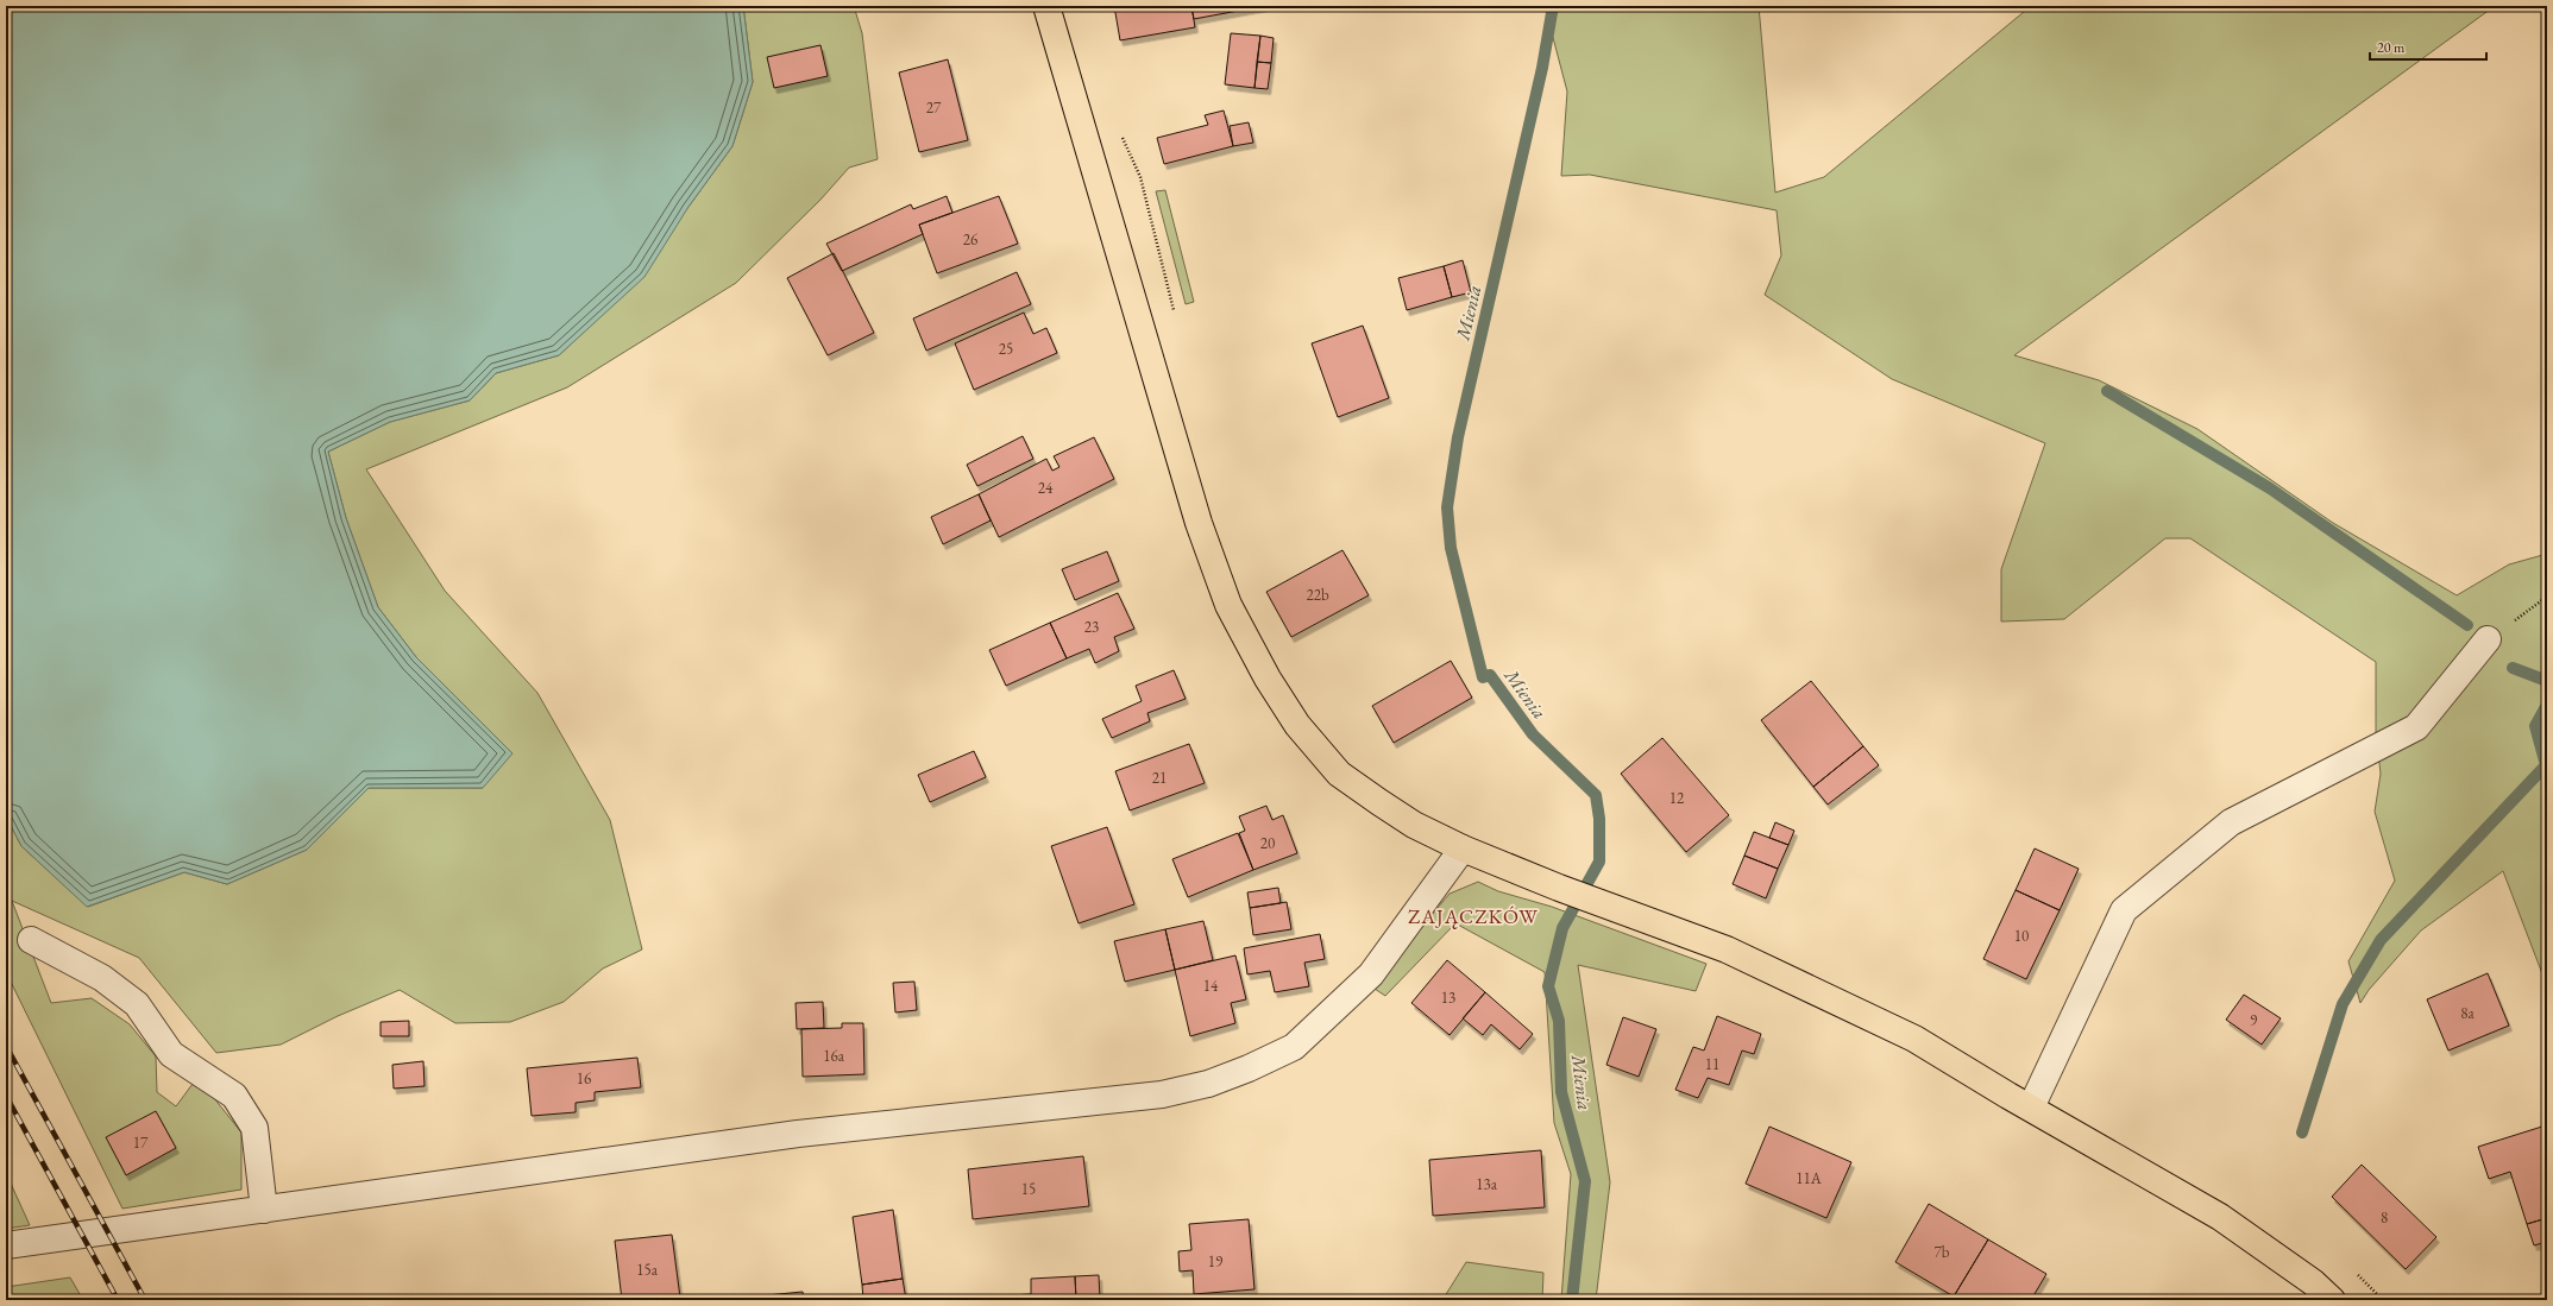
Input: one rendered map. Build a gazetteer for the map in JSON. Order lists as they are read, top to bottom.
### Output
{
  "districts": ["ZAJĄCZKÓW"],
  "water": ["Mienia"],
  "house_numbers": [
    "27",
    "26",
    "25",
    "24",
    "22b",
    "23",
    "21",
    "12",
    "20",
    "10",
    "14",
    "13",
    "8a",
    "9",
    "16a",
    "11",
    "16",
    "17",
    "11A",
    "13a",
    "15",
    "8",
    "7b",
    "19",
    "15a"
  ],
  "scale_bar": "20 m"
}
